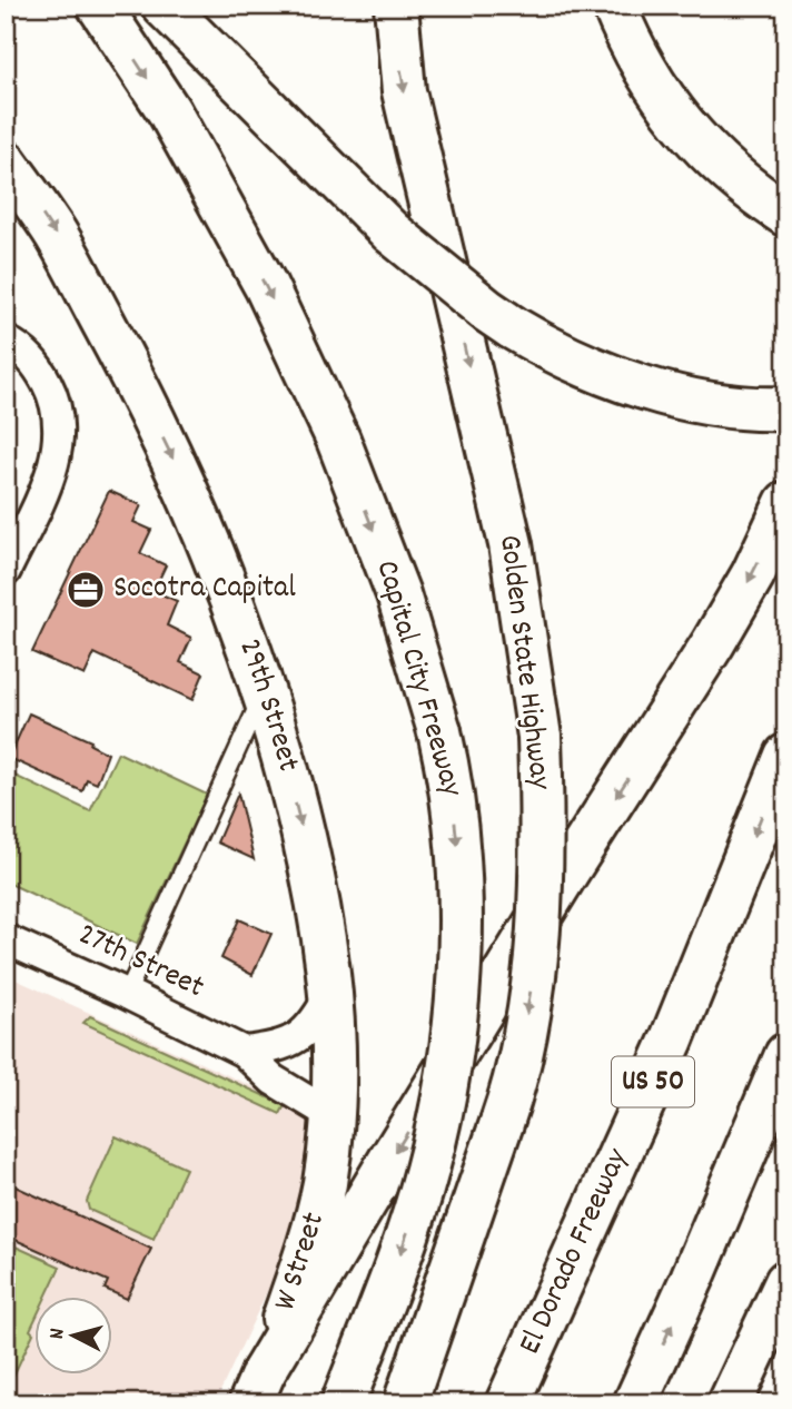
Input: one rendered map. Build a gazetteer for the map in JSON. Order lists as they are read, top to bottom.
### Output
{
  "streets": {
    "main road": [
      "Golden State Highway",
      "Capital City Freeway",
      "29th Street",
      "US 50",
      "El Dorado Freeway",
      "W Street"
    ],
    "street": ["27th Street"]
  },
  "crossings": [
    ["29th Street", "27th Street"],
    ["29th Street", "W Street"],
    ["27th Street", "W Street"]
  ],
  "one_way": ["Capital City Freeway", "29th Street"],
  "places": {
    "office": ["Socotra Capital"]
  },
  "north": "left"
}
